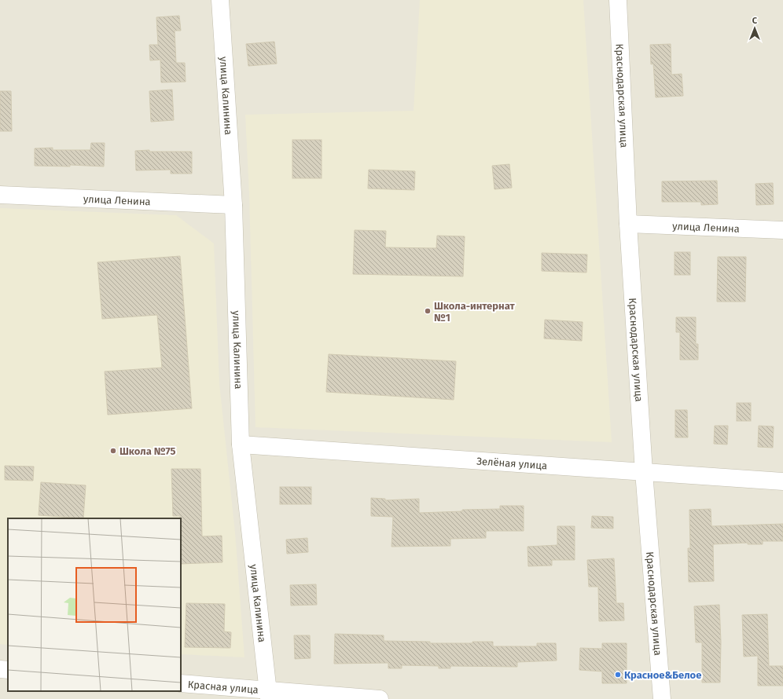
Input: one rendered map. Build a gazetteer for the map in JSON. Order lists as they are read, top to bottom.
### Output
{
  "streets": {
    "street": [
      "улица Калинина",
      "Краснодарская улица",
      "улица Ленина",
      "Зелёная улица",
      "Красная улица"
    ]
  },
  "crossings": [
    ["улица Калинина", "улица Ленина"],
    ["улица Калинина", "Зелёная улица"],
    ["улица Калинина", "Красная улица"],
    ["Краснодарская улица", "улица Ленина"],
    ["Краснодарская улица", "Зелёная улица"]
  ],
  "places": ["Школа-интернат №1", "Школа №75", "Красное&Белое"],
  "north": "top"
}
